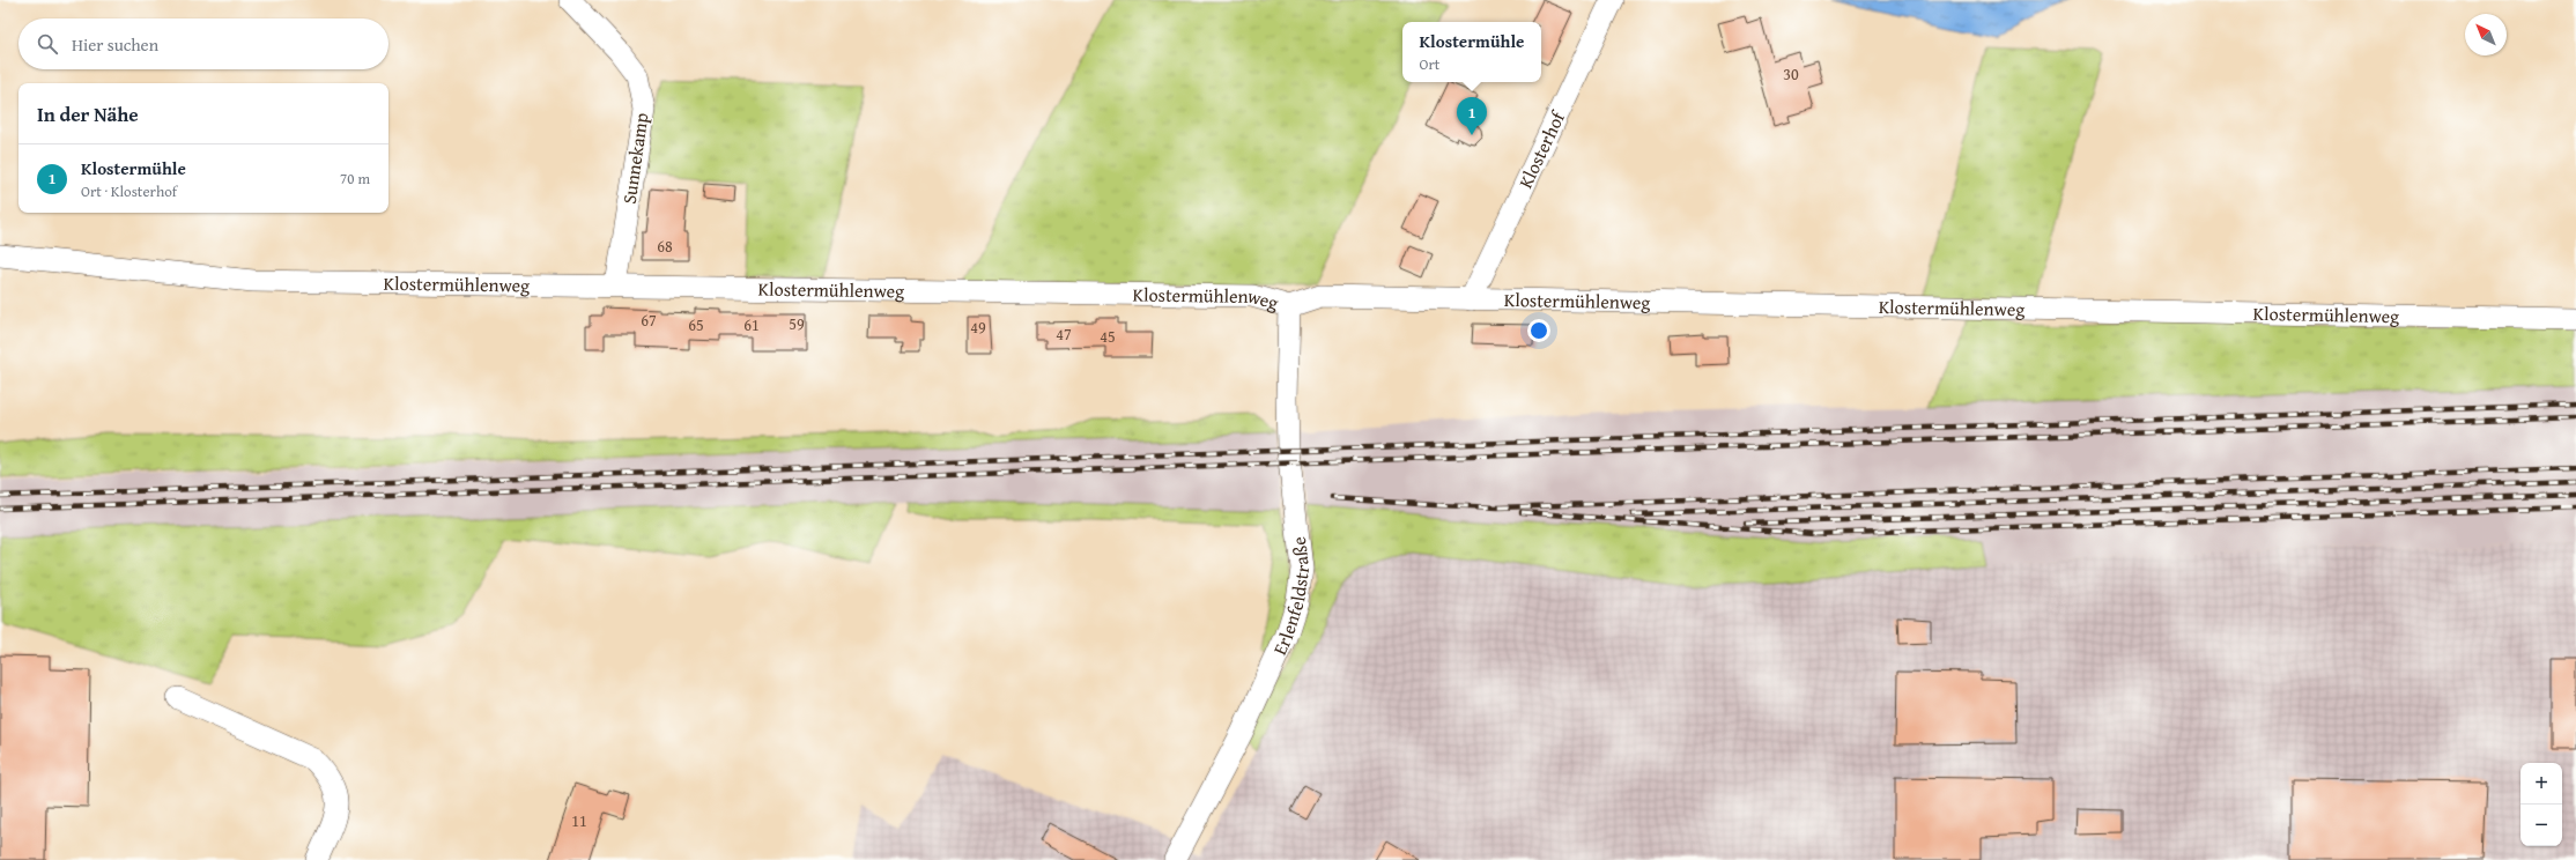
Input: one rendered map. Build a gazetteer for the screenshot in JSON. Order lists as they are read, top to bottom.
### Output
{
  "streets": {
    "street": [
      "Klosterhof",
      "Sunnekamp",
      "Klostermühlenweg",
      "Erlenfeldstraße"
    ]
  },
  "crossings": [
    ["Klosterhof", "Klostermühlenweg"],
    ["Sunnekamp", "Klostermühlenweg"],
    ["Klostermühlenweg", "Erlenfeldstraße"]
  ],
  "house_numbers": [
    "30",
    "68",
    "67",
    "59",
    "65",
    "61",
    "49",
    "47",
    "45",
    "11"
  ],
  "north": "top left",
  "page": {
    "search": "Hier suchen",
    "popup": ["Klostermühle", "Ort"],
    "heading": "In der Nähe",
    "pins": "1",
    "list": [
      {
        "mark": "1",
        "name": "Klostermühle",
        "note": "Ort · Klosterhof",
        "value": "70 m"
      }
    ],
    "map_buttons": ["+", "−"]
  }
}
